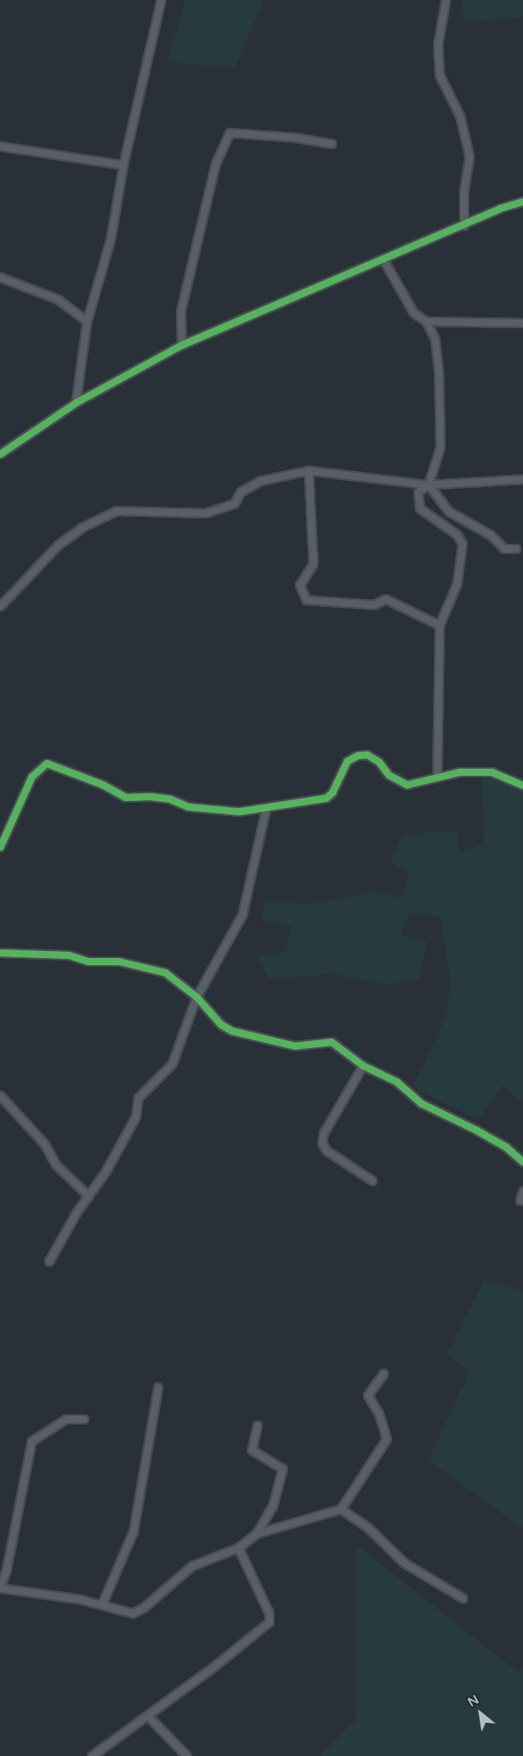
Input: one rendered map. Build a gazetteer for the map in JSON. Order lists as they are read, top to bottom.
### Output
{
  "north": "top left"
}
